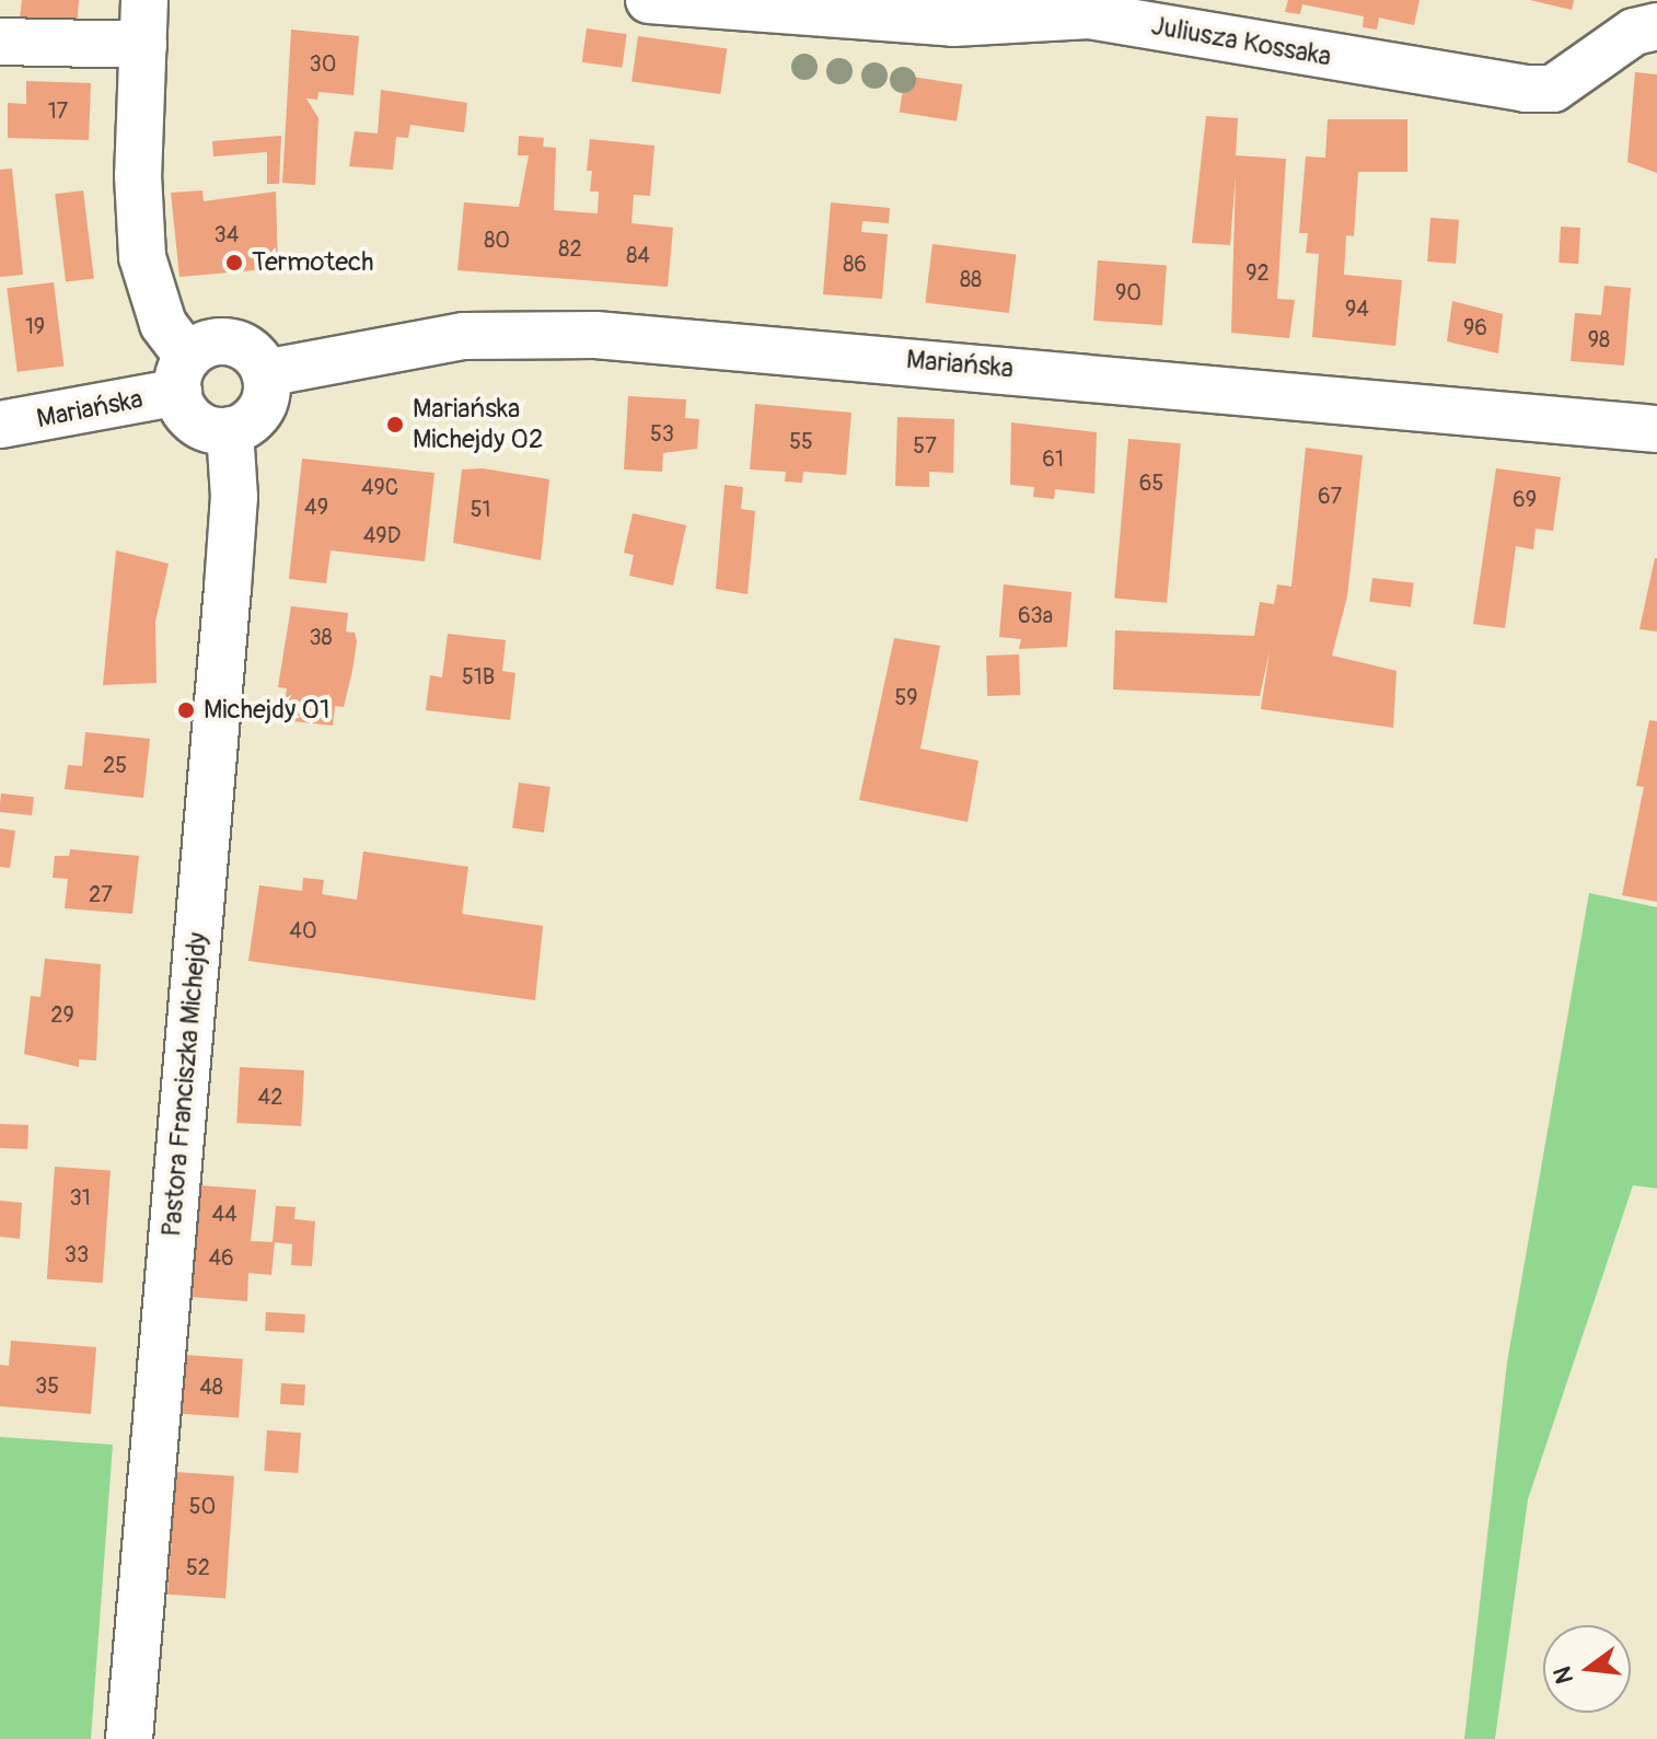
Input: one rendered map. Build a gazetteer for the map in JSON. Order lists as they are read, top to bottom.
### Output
{
  "streets": {
    "street": ["Juliusza Kossaka", "Mariańska", "Pastora Franciszka Michejdy"]
  },
  "crossings": [
    ["Mariańska", "Pastora Franciszka Michejdy"]
  ],
  "places": ["Termotech", "Mariańska Michejdy 02", "Michejdy 01"],
  "house_numbers": [
    "30",
    "17",
    "34",
    "80",
    "82",
    "84",
    "86",
    "92",
    "88",
    "90",
    "94",
    "19",
    "96",
    "98",
    "53",
    "55",
    "57",
    "61",
    "65",
    "49C",
    "67",
    "69",
    "49",
    "51",
    "49D",
    "63a",
    "38",
    "51B",
    "59",
    "25",
    "27",
    "40",
    "29",
    "42",
    "31",
    "44",
    "33",
    "46",
    "35",
    "48",
    "50",
    "52"
  ],
  "north": "left"
}
